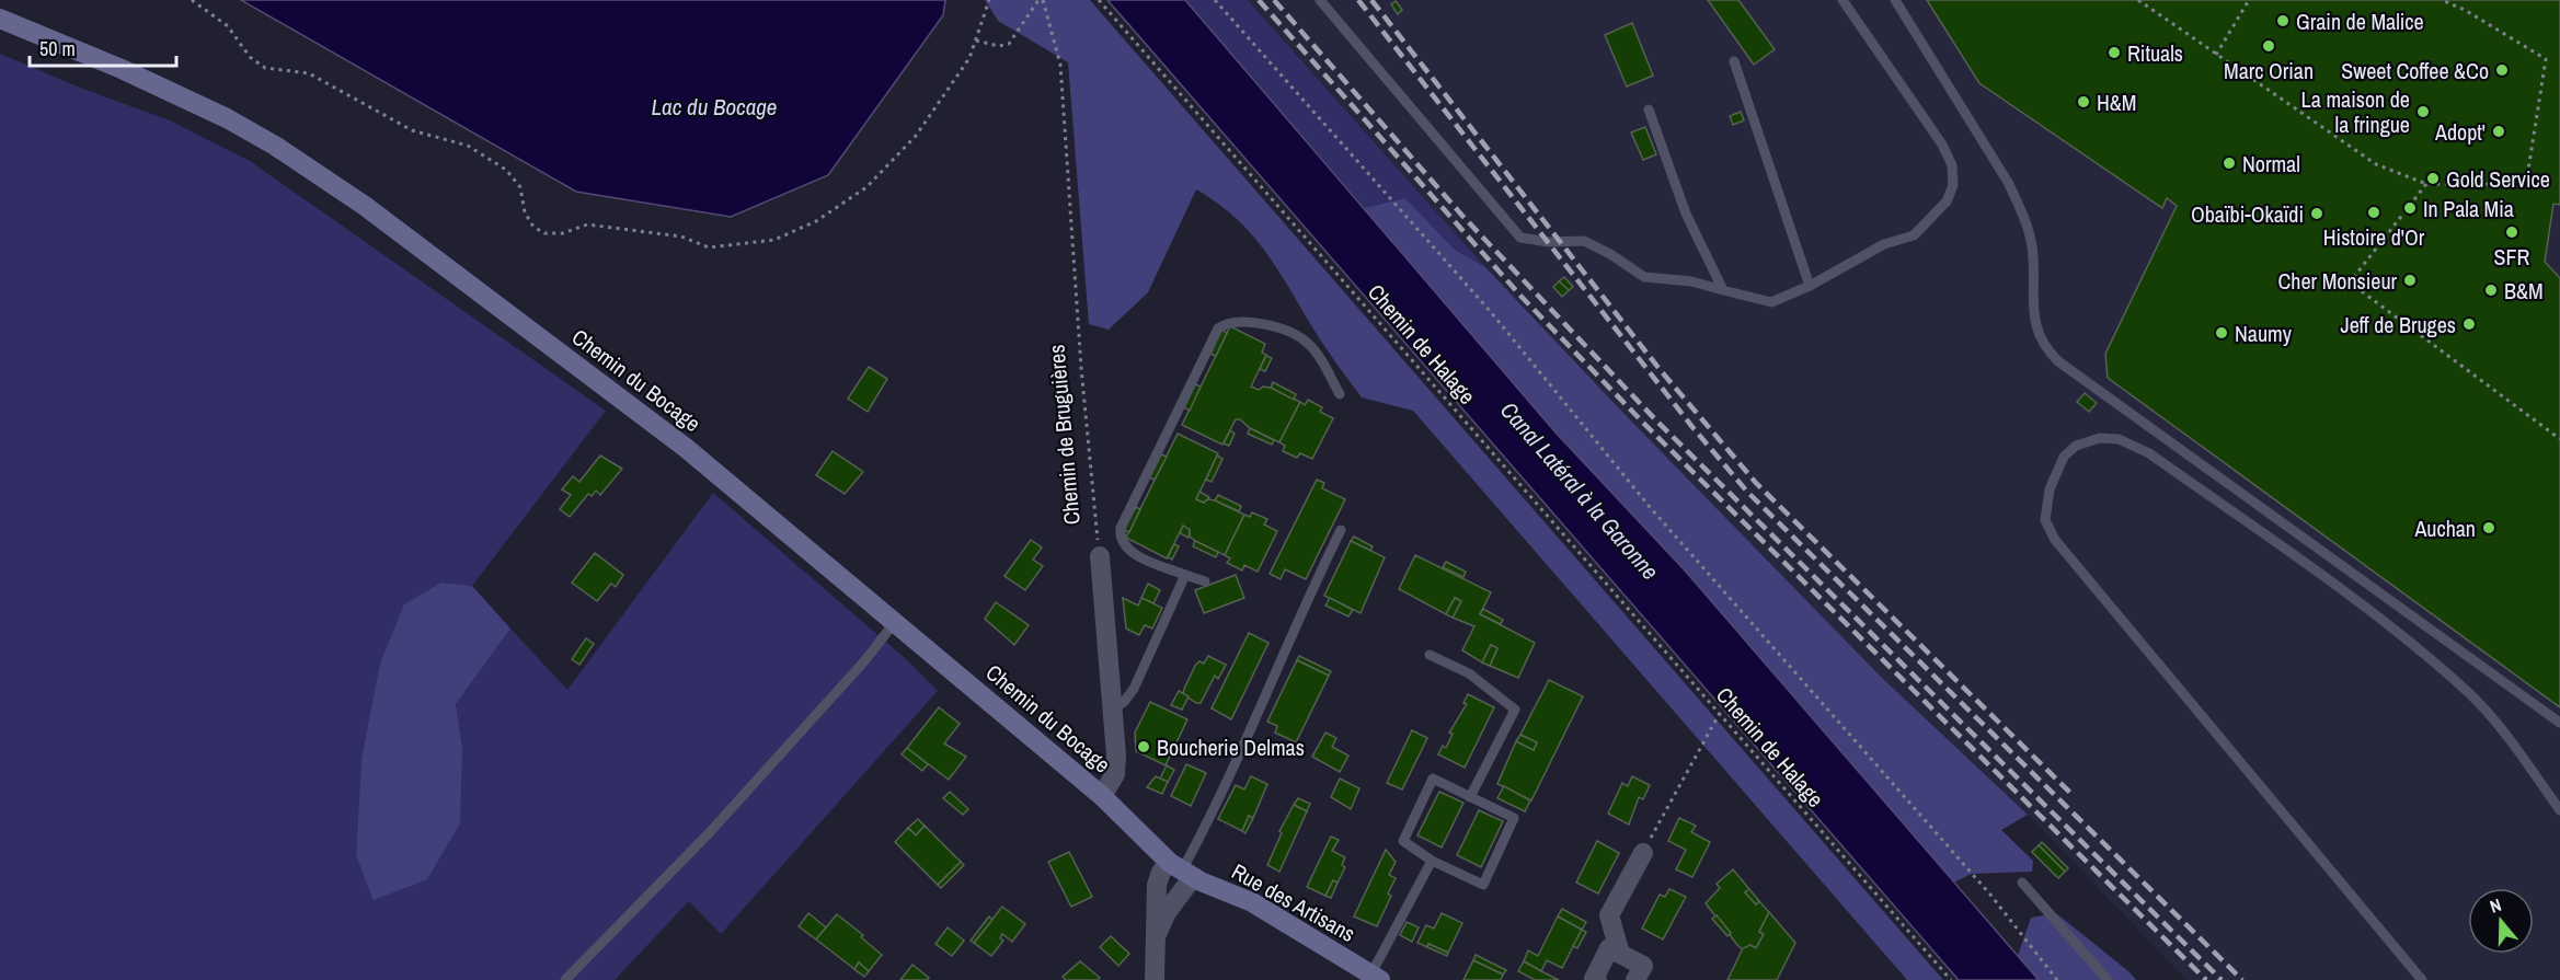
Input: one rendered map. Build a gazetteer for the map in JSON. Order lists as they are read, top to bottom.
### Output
{
  "streets": {
    "street": ["Chemin du Bocage", "Rue des Artisans"],
    "path": ["Chemin de Halage", "Chemin de Bruguières"]
  },
  "crossings": [
    ["Chemin du Bocage", "Rue des Artisans"]
  ],
  "water": ["Lac du Bocage", "Canal Latéral à la Garonne"],
  "places": [
    "Grain de Malice",
    "Marc Orian",
    "Rituals",
    "Sweet Coffee &Co",
    "H&M",
    "La maison de la fringue",
    "Adopt'",
    "Normal",
    "Gold Service",
    "In Pala Mia",
    "Histoire d'Or",
    "Obaïbi-Okaïdi",
    "SFR",
    "Cher Monsieur",
    "B&M",
    "Jeff de Bruges",
    "Naumy",
    "Auchan",
    "Boucherie Delmas"
  ],
  "scale_bar": "50 m",
  "north": "top"
}
